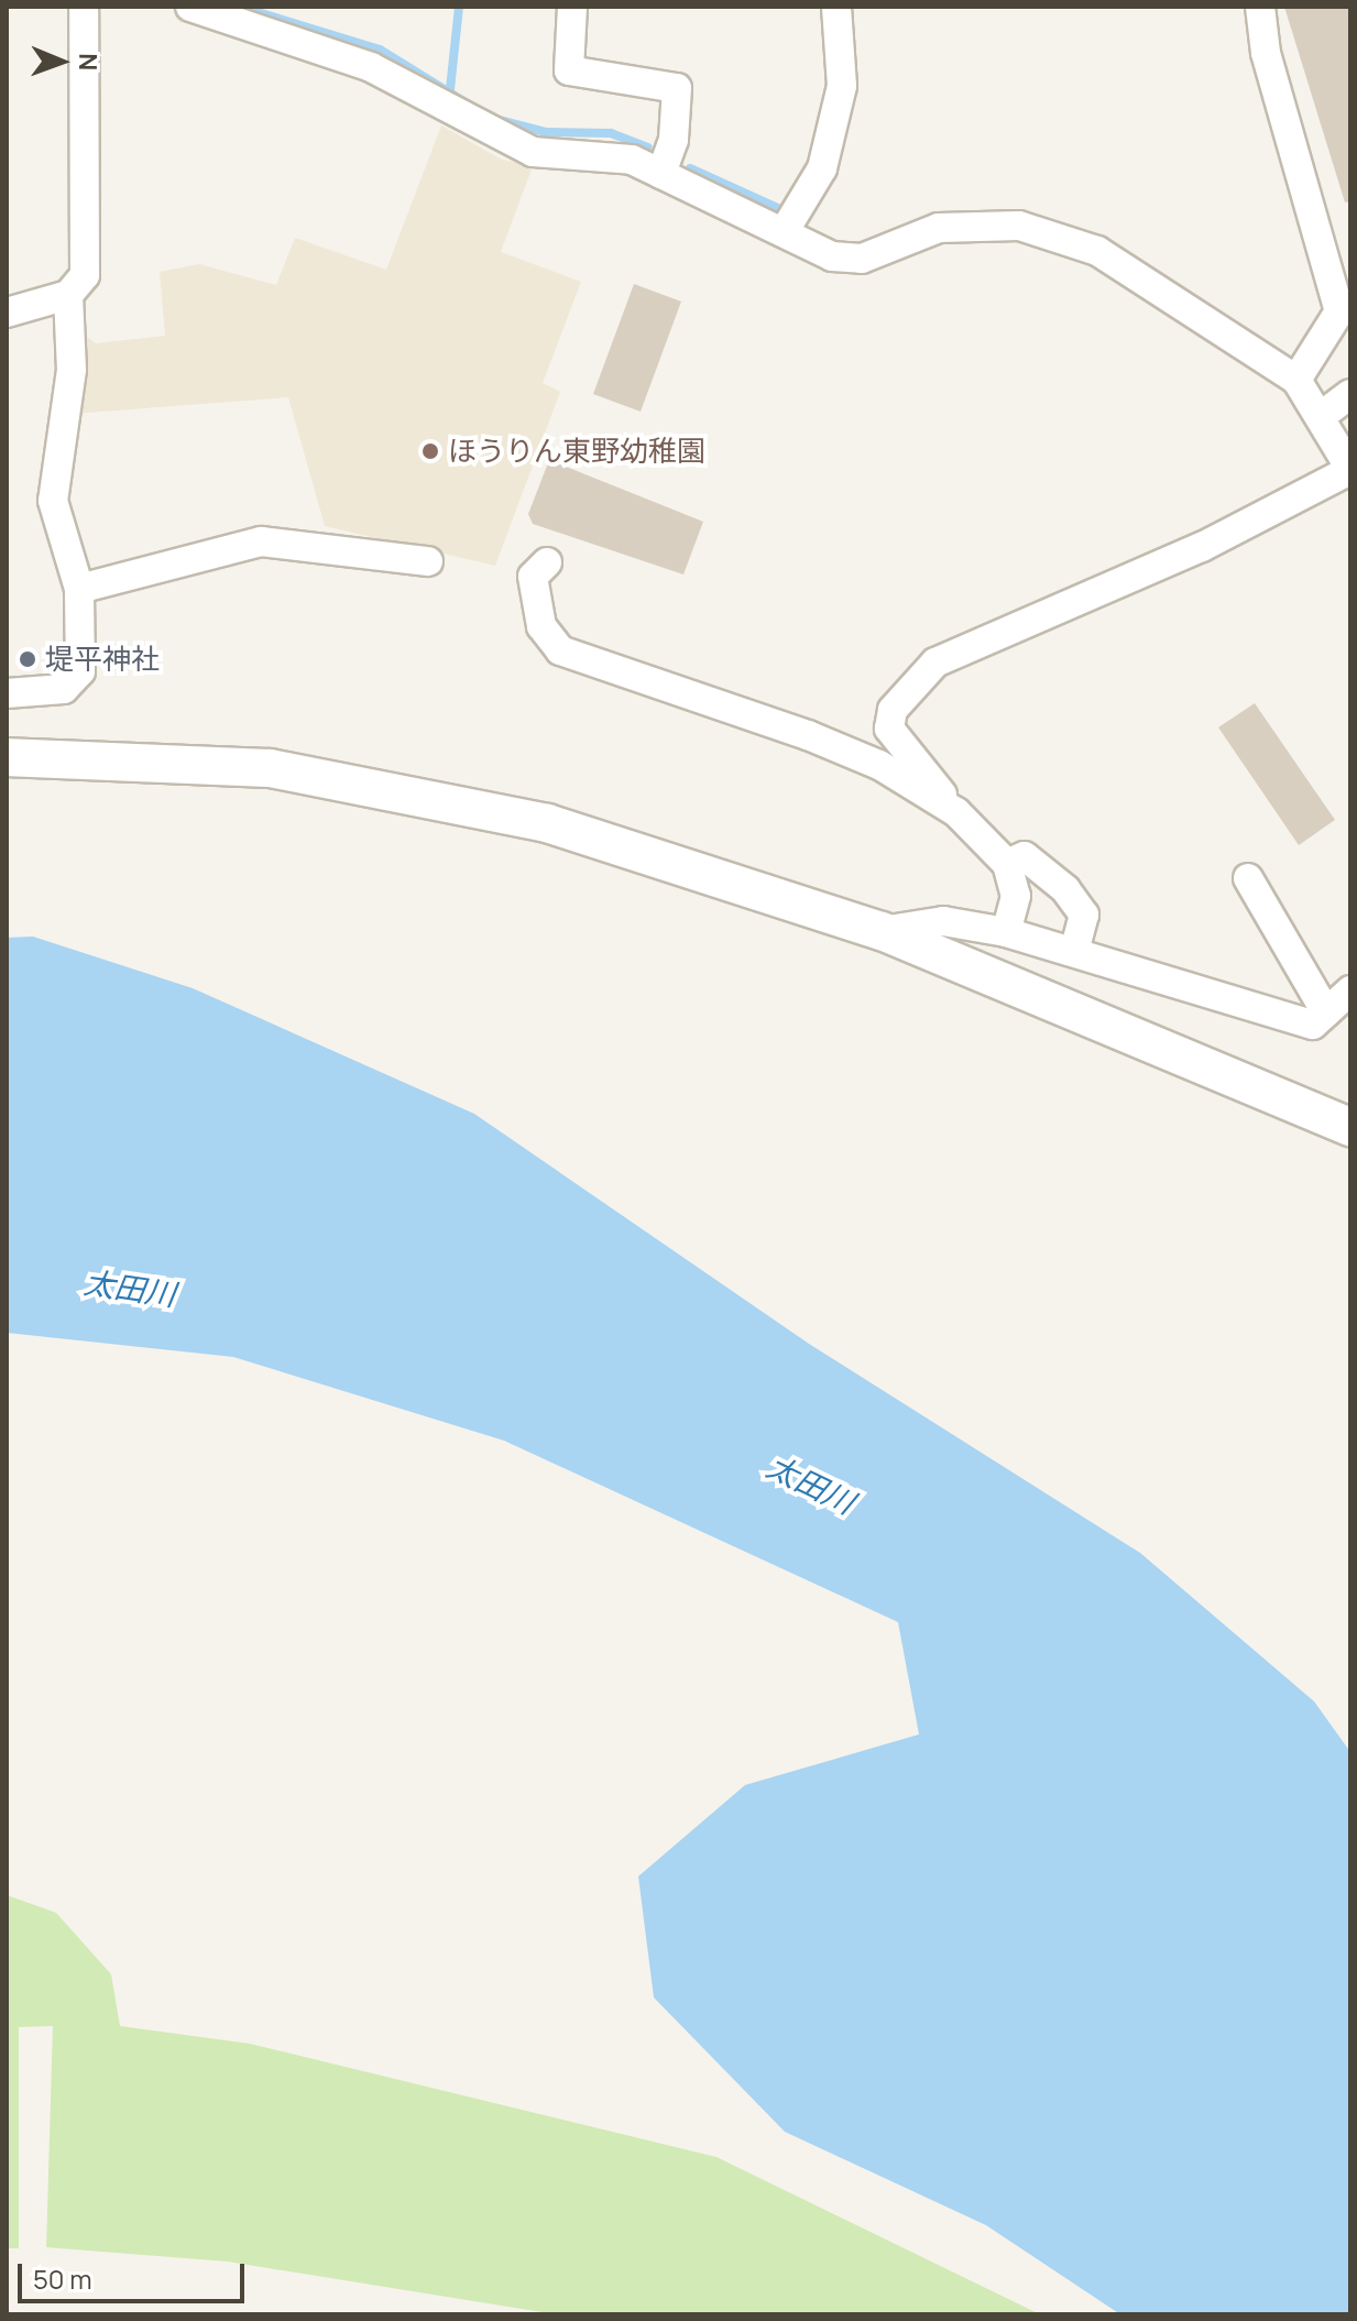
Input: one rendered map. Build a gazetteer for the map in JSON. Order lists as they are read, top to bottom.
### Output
{
  "water": ["太田川"],
  "places": ["ほうりん東野幼稚園", "堤平神社"],
  "scale_bar": "50 m",
  "north": "right"
}
